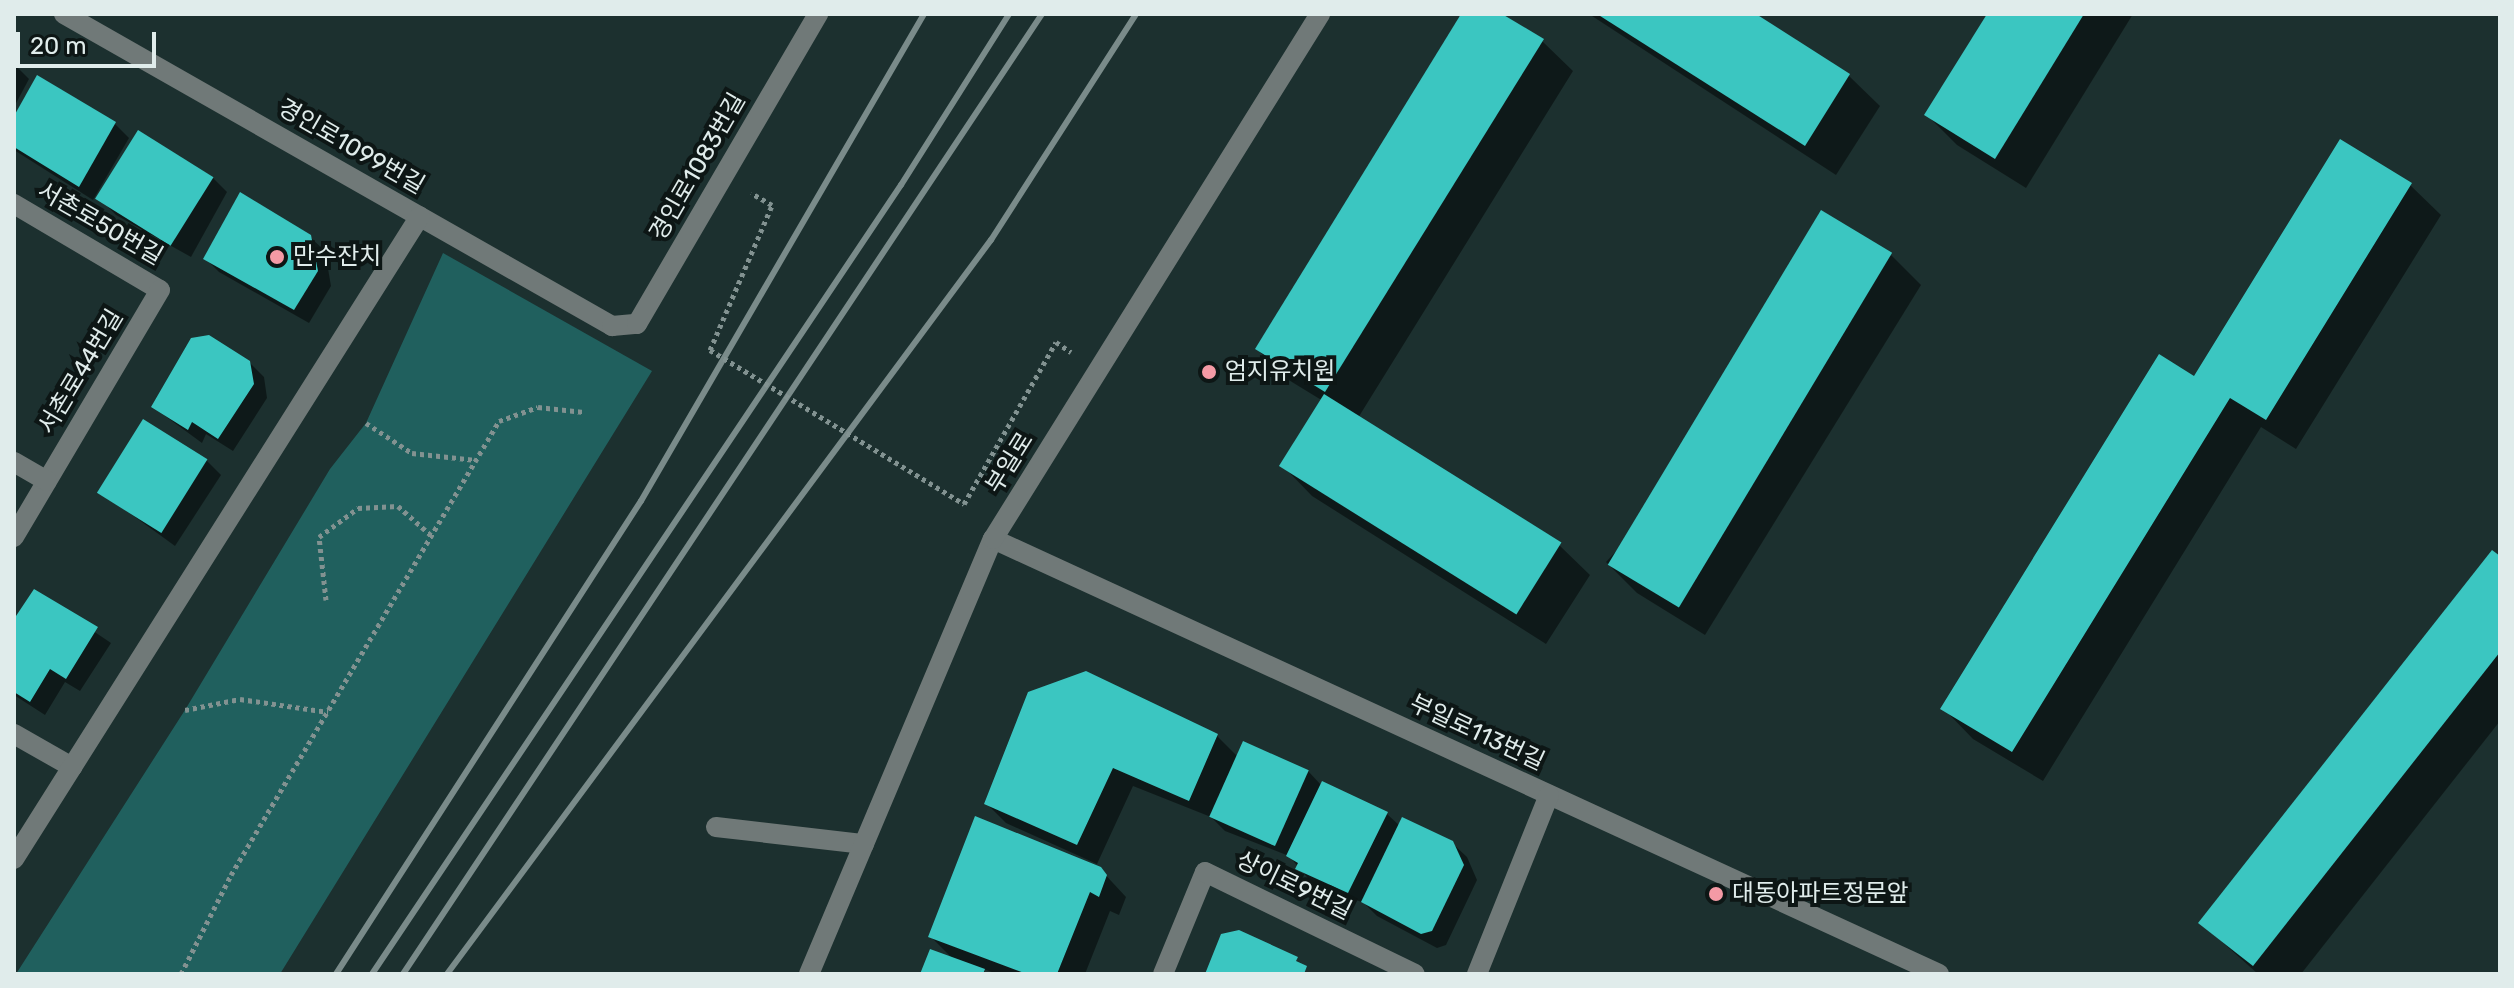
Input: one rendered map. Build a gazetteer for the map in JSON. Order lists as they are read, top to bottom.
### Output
{
  "streets": {
    "street": [
      "경인로1099번길",
      "경인로1083번길",
      "서촌로50번길",
      "서촌로44번길",
      "부일로",
      "부일로113번길",
      "상이로9번길"
    ]
  },
  "crossings": [
    ["경인로1099번길", "경인로1083번길"],
    ["서촌로50번길", "서촌로44번길"],
    ["부일로", "부일로113번길"]
  ],
  "places": ["만수잔치", "엄지유치원", "대동아파트정문앞"],
  "scale_bar": "20 m"
}
